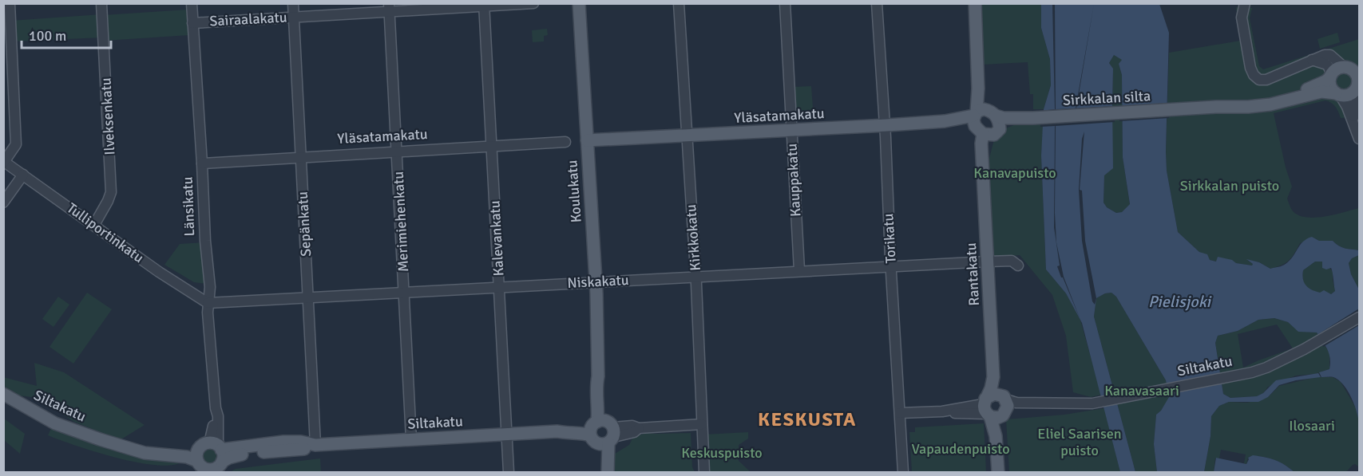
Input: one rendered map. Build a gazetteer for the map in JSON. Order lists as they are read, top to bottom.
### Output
{
  "streets": {
    "main road": [
      "Sirkkalan silta",
      "Yläsatamakatu",
      "Koulukatu",
      "Rantakatu",
      "Siltakatu"
    ],
    "street": [
      "Sairaalakatu",
      "Ilveksenkatu",
      "Kauppakatu",
      "Länsikatu",
      "Merimiehenkatu",
      "Sepänkatu",
      "Tulliportinkatu",
      "Kirkkokatu",
      "Kalevankatu",
      "Torikatu",
      "Niskakatu"
    ]
  },
  "crossings": [
    ["Sairaalakatu", "Länsikatu"],
    ["Sairaalakatu", "Merimiehenkatu"],
    ["Sairaalakatu", "Sepänkatu"],
    ["Sairaalakatu", "Kalevankatu"],
    ["Yläsatamakatu", "Kauppakatu"],
    ["Yläsatamakatu", "Koulukatu"],
    ["Yläsatamakatu", "Länsikatu"],
    ["Yläsatamakatu", "Merimiehenkatu"],
    ["Yläsatamakatu", "Sepänkatu"],
    ["Yläsatamakatu", "Kirkkokatu"],
    ["Yläsatamakatu", "Kalevankatu"],
    ["Yläsatamakatu", "Torikatu"],
    ["Yläsatamakatu", "Rantakatu"],
    ["Ilveksenkatu", "Tulliportinkatu"],
    ["Kauppakatu", "Niskakatu"],
    ["Koulukatu", "Niskakatu"],
    ["Koulukatu", "Siltakatu"],
    ["Länsikatu", "Tulliportinkatu"],
    ["Länsikatu", "Niskakatu"],
    ["Länsikatu", "Siltakatu"],
    ["Merimiehenkatu", "Niskakatu"],
    ["Merimiehenkatu", "Siltakatu"],
    ["Sepänkatu", "Niskakatu"],
    ["Sepänkatu", "Siltakatu"],
    ["Tulliportinkatu", "Niskakatu"],
    ["Kirkkokatu", "Niskakatu"],
    ["Kirkkokatu", "Siltakatu"],
    ["Kalevankatu", "Niskakatu"],
    ["Kalevankatu", "Siltakatu"],
    ["Torikatu", "Niskakatu"],
    ["Rantakatu", "Niskakatu"],
    ["Rantakatu", "Siltakatu"]
  ],
  "districts": ["KESKUSTA"],
  "water": ["Pielisjoki"],
  "parks": [
    "Kanavapuisto",
    "Sirkkalan puisto",
    "Kanavasaari",
    "Ilosaari",
    "Eliel Saarisen puisto",
    "Vapaudenpuisto",
    "Keskuspuisto"
  ],
  "scale_bar": "100 m"
}
